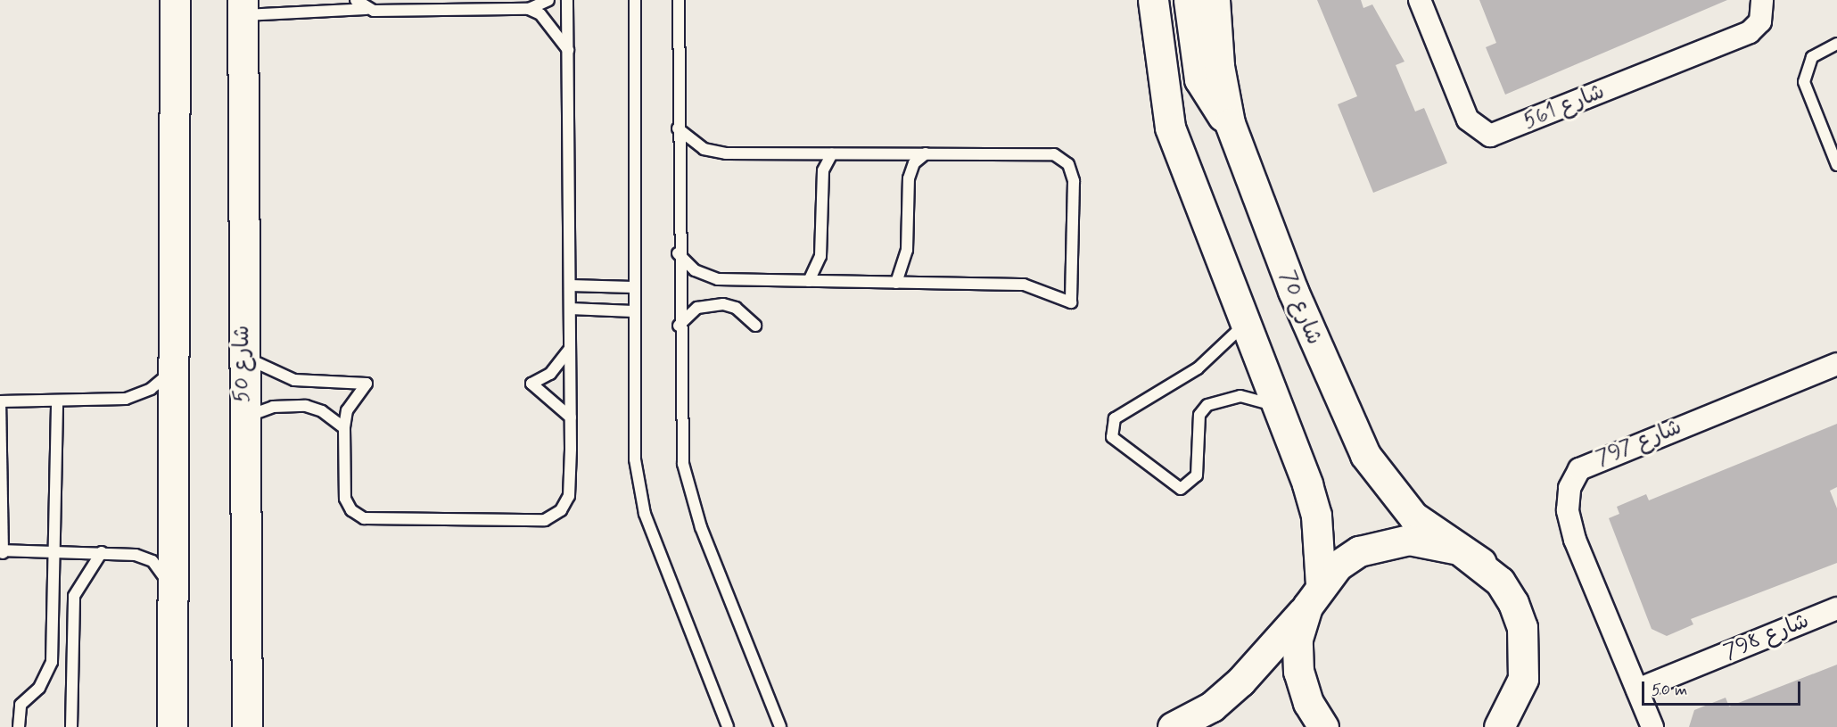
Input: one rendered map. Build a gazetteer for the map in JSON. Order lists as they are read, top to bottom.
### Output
{
  "streets": {
    "main road": ["شارع 70", "شارع 50"],
    "street": ["شارع 561", "شارع 797", "شارع 798"]
  },
  "crossings": [
    ["شارع 797", "شارع 798"]
  ],
  "scale_bar": "50 m"
}
